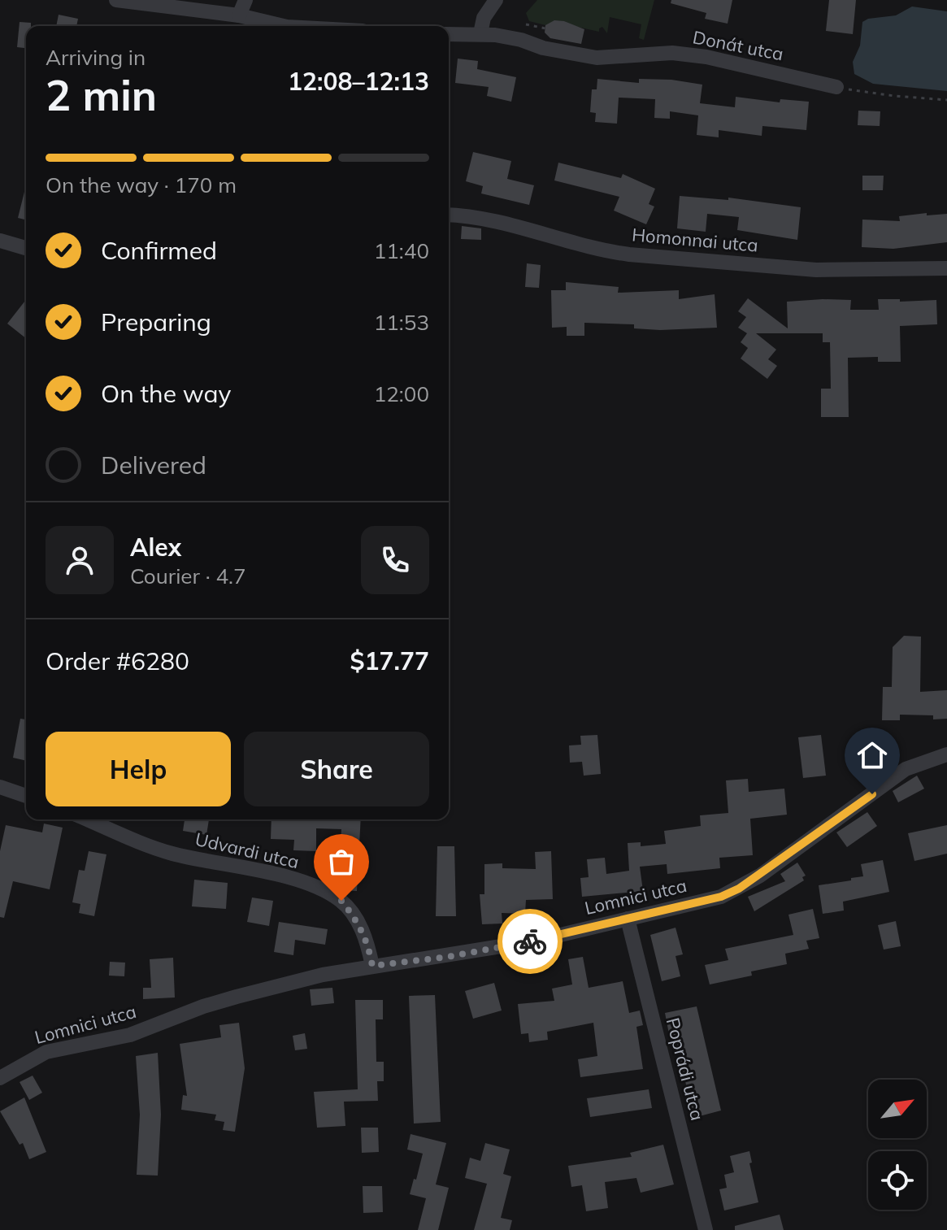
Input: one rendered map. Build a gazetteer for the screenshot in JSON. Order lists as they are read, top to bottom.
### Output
{
  "streets": {
    "street": [
      "Donát utca",
      "Homonnai utca",
      "Udvardi utca",
      "Lomnici utca",
      "Poprádi utca"
    ]
  },
  "crossings": [
    ["Udvardi utca", "Lomnici utca"],
    ["Lomnici utca", "Poprádi utca"]
  ],
  "north": "top right",
  "page": {
    "heading": ["2 min", "Arriving in", "12:08–12:13"],
    "panel": [
      "Alex",
      "Courier · 4.7",
      "Order #6280",
      "$17.77"
    ],
    "bar": "On the way · 170 m",
    "list": [
      ["Confirmed", "11:40"],
      ["Preparing", "11:53"],
      ["On the way", "12:00"],
      "Delivered"
    ],
    "buttons": ["Help", "Share"]
  }
}
